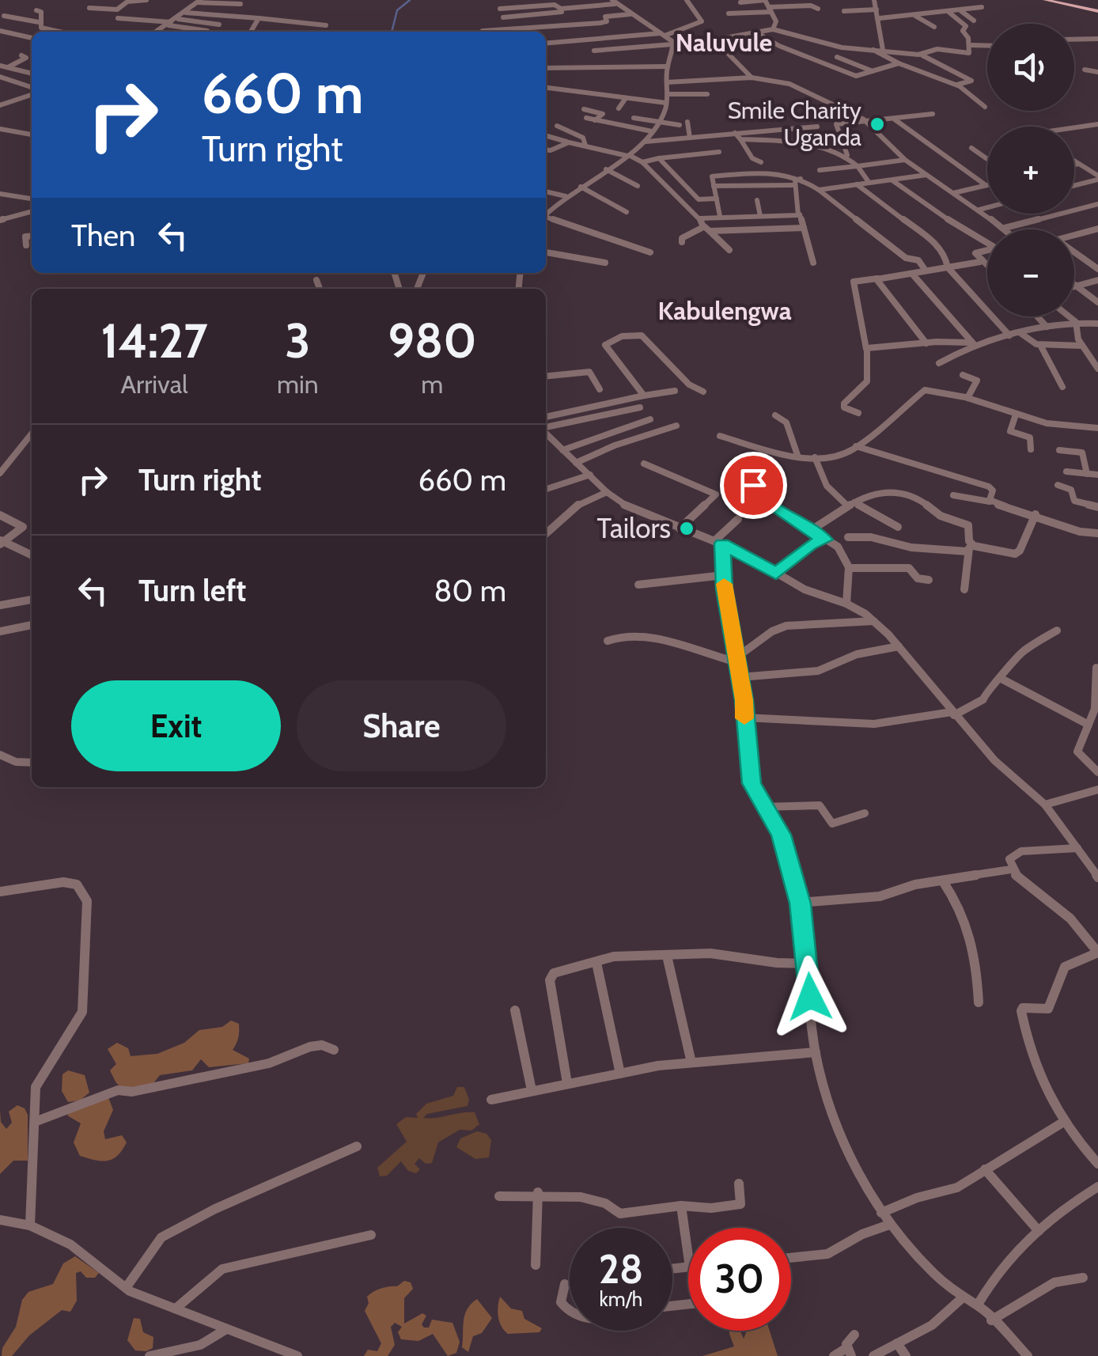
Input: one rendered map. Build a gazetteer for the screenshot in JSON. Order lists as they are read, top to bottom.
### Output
{
  "districts": ["Naluvule", "Kabulengwa"],
  "places": ["Smile Charity Uganda", "Tailors"],
  "page": {
    "map_buttons": ["+", "−"],
    "turn": ["660 m", "Turn right"],
    "then": "Then",
    "eta": [
      "14:27",
      "Arrival",
      "3",
      "min",
      "980",
      "m"
    ],
    "list": [
      {
        "name": "Turn right",
        "value": "660 m"
      },
      {
        "name": "Turn left",
        "value": "80 m"
      }
    ],
    "buttons": ["Exit", "Share"],
    "speed": "28 km/h",
    "limit": "30"
  }
}
